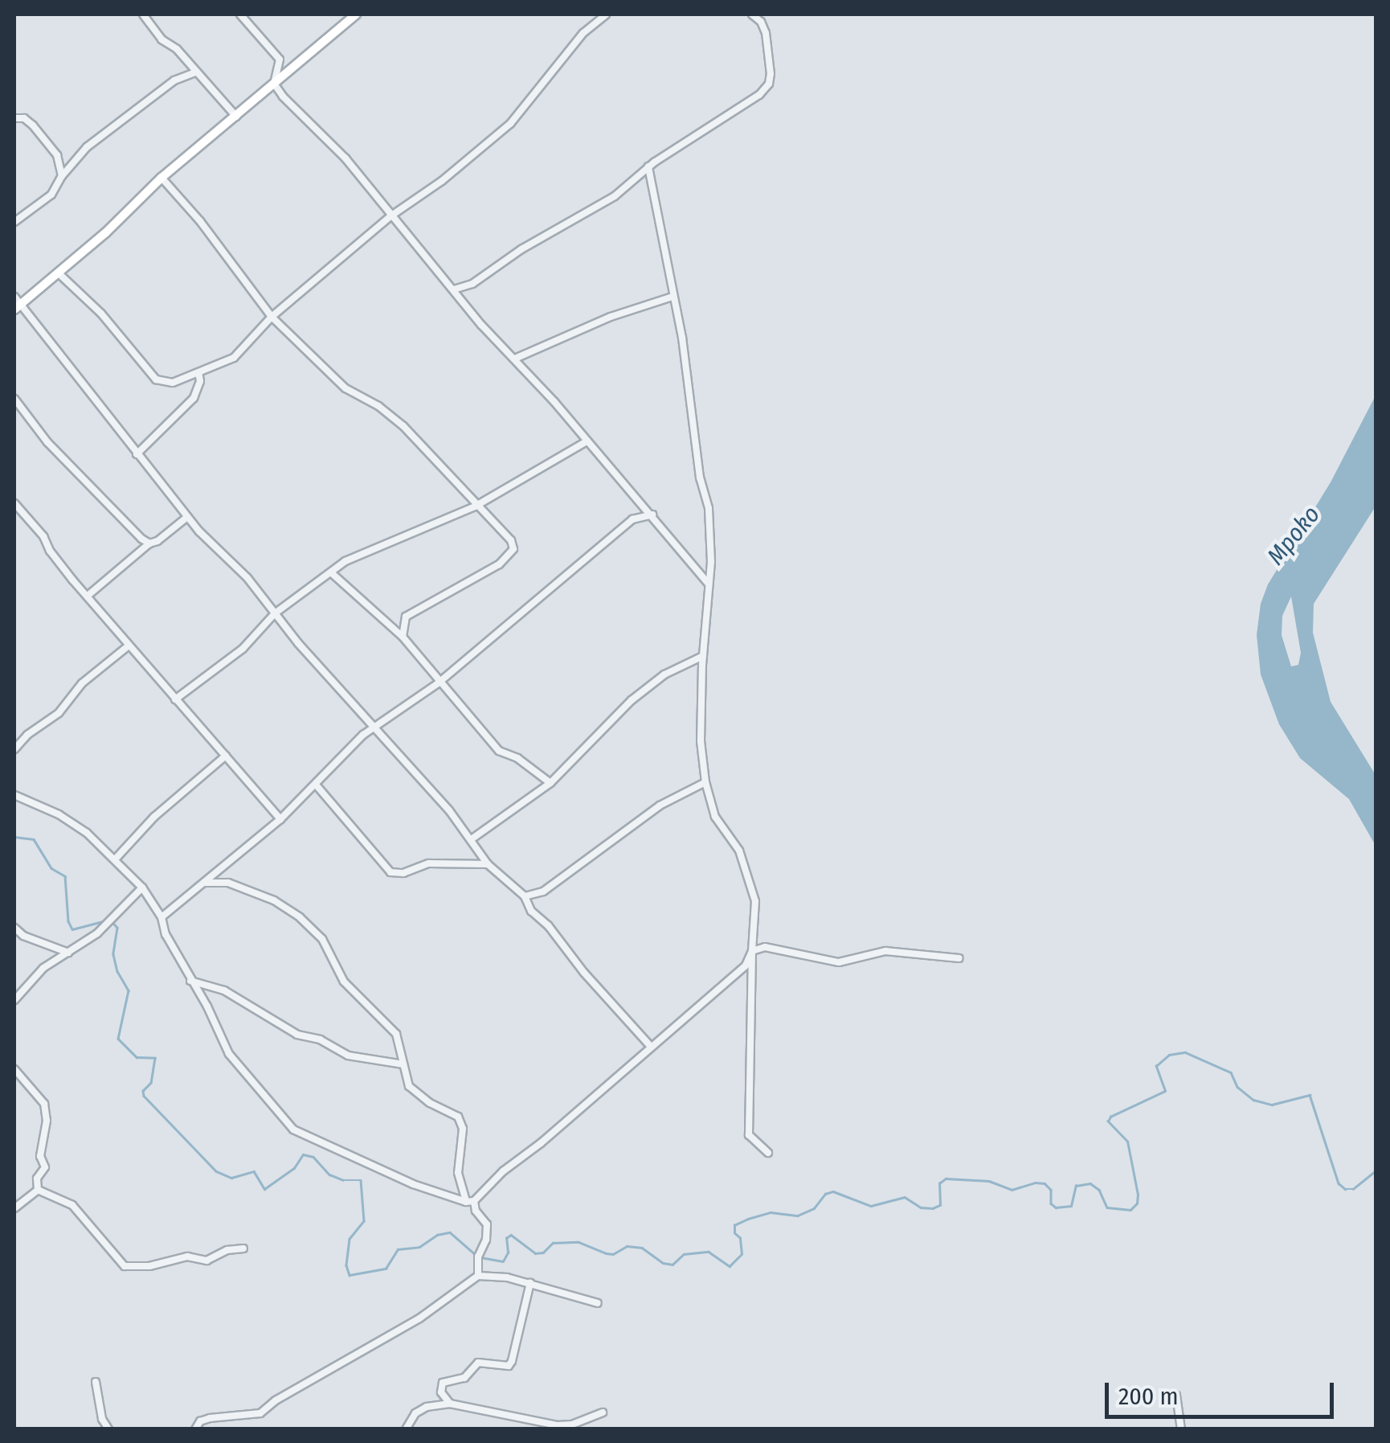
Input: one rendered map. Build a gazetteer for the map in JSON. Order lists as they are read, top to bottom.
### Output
{
  "water": ["Mpoko"],
  "scale_bar": "200 m"
}
